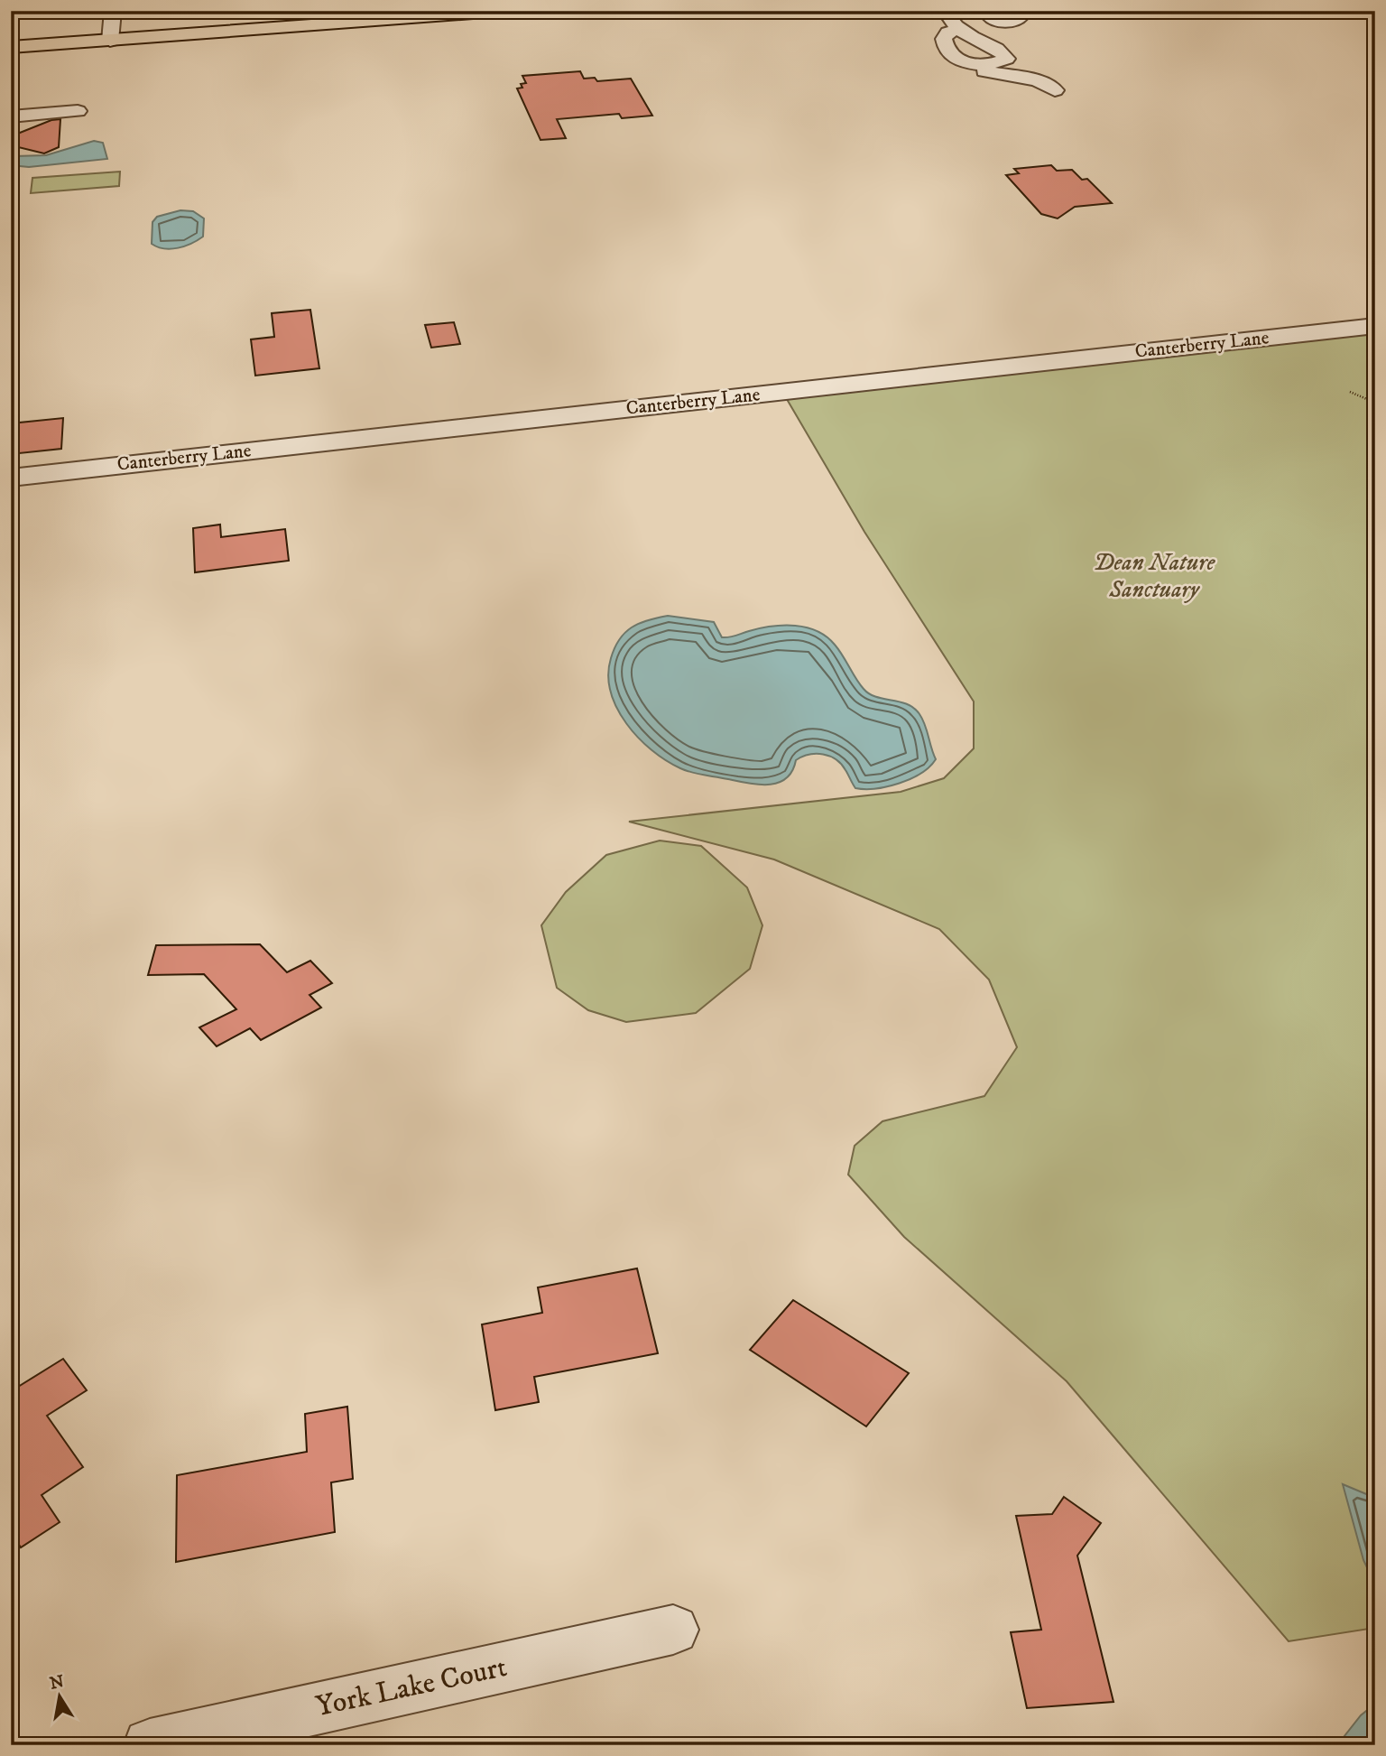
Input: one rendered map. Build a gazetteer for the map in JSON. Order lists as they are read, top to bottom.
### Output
{
  "streets": {
    "street": ["Canterberry Lane", "York Lake Court"]
  },
  "parks": ["Dean Nature Sanctuary"],
  "north": "top"
}
